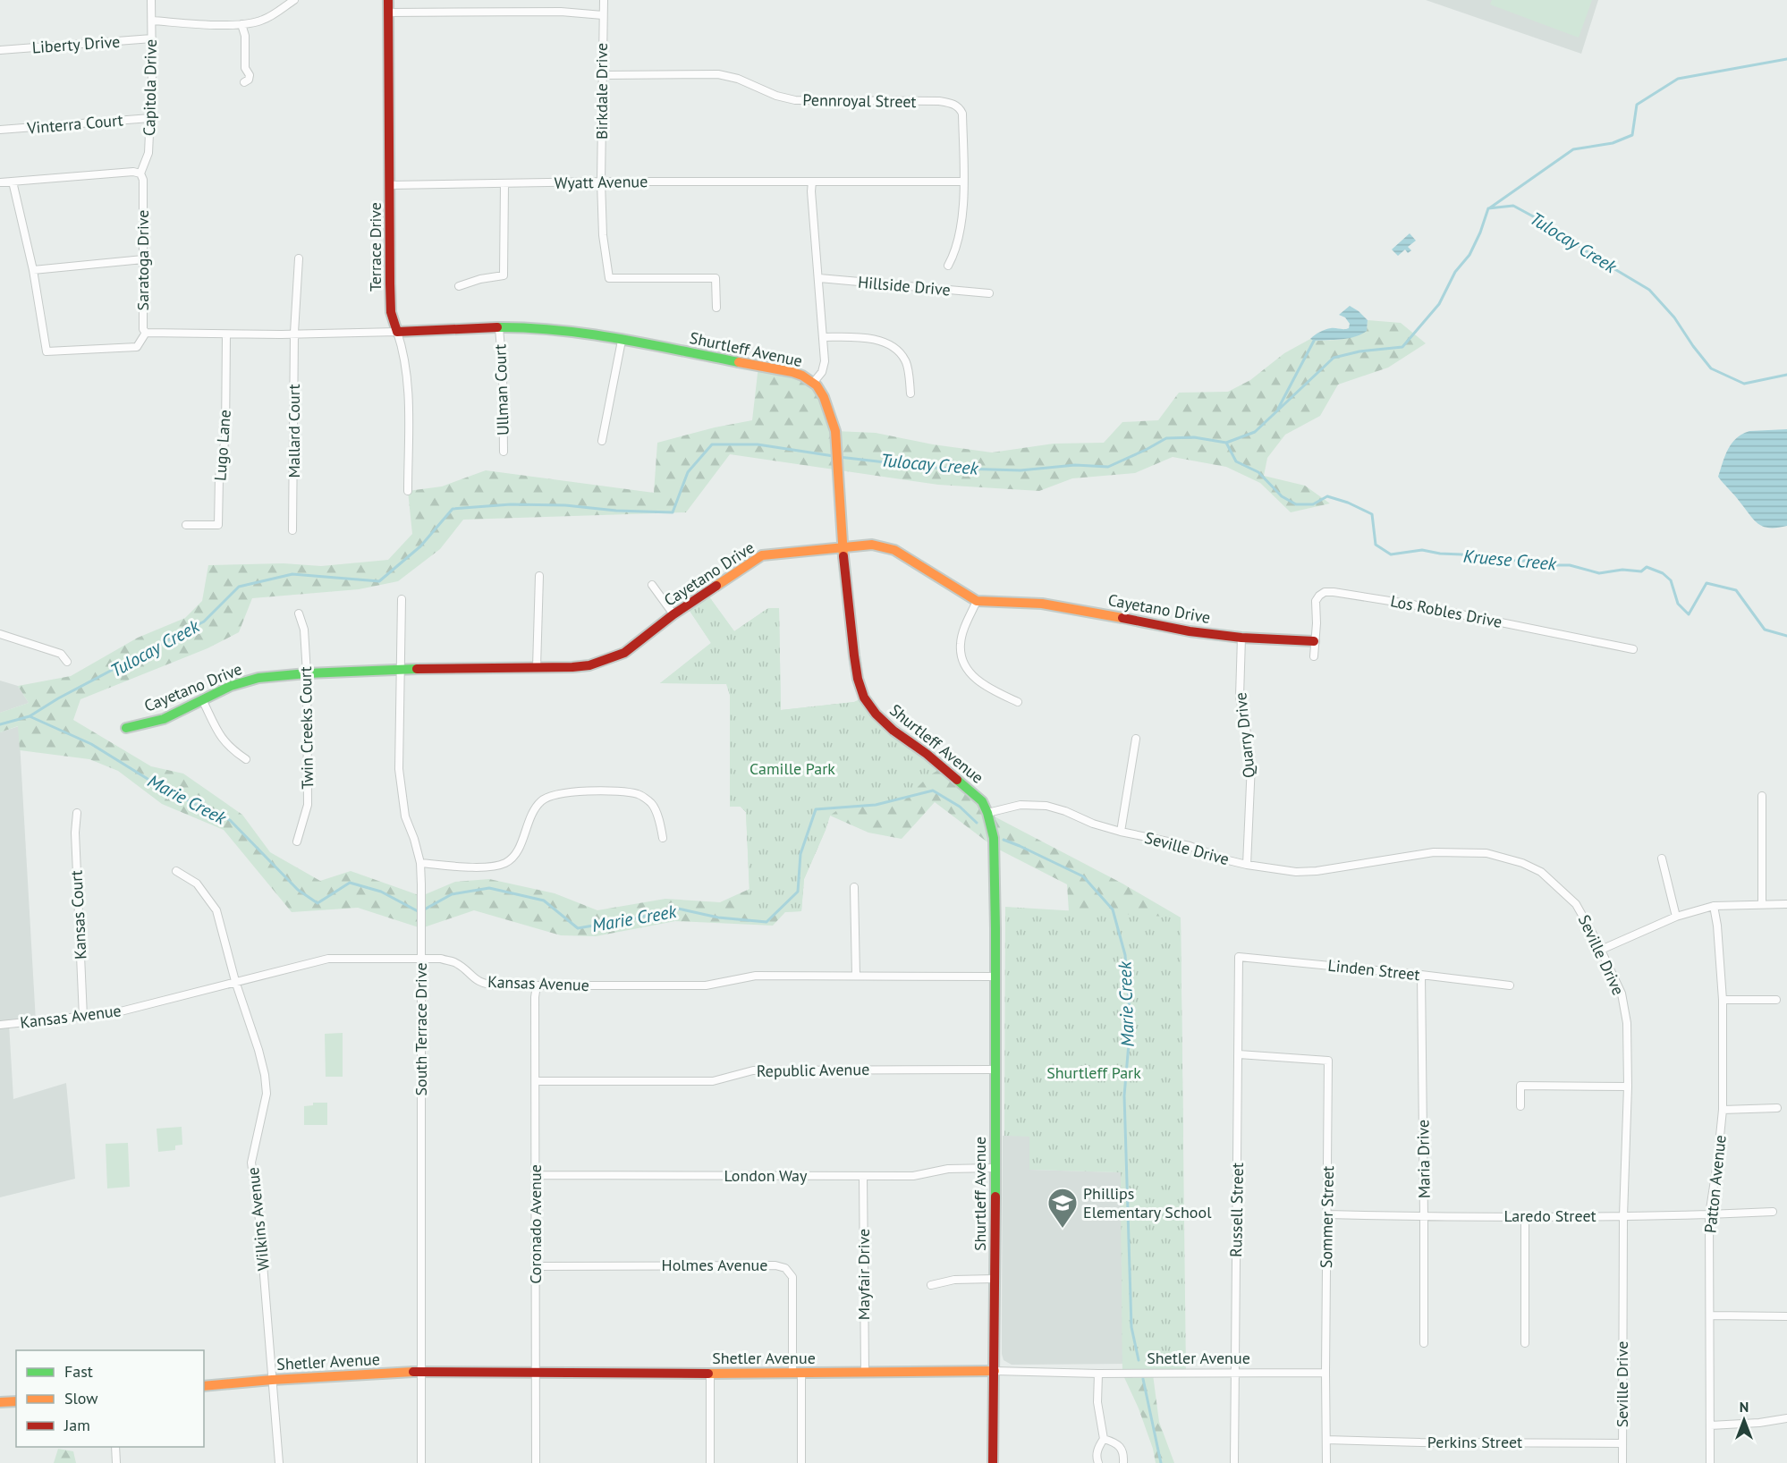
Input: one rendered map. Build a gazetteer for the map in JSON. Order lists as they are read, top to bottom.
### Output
{
  "streets": {
    "street": [
      "Liberty Drive",
      "Capitola Drive",
      "Birkdale Drive",
      "Pennroyal Street",
      "Vinterra Court",
      "Wyatt Avenue",
      "Terrace Drive",
      "Saratoga Drive",
      "Hillside Drive",
      "Shurtleff Avenue",
      "Ullman Court",
      "Mallard Court",
      "Lugo Lane",
      "Cayetano Drive",
      "Los Robles Drive",
      "Twin Creeks Court",
      "Quarry Drive",
      "Seville Drive",
      "Kansas Court",
      "Linden Street",
      "Kansas Avenue",
      "South Terrace Drive",
      "Republic Avenue",
      "Maria Drive",
      "London Way",
      "Patton Avenue",
      "Russell Street",
      "Laredo Street",
      "Sommer Street",
      "Wilkins Avenue",
      "Coronado Avenue",
      "Holmes Avenue",
      "Mayfair Drive",
      "Shetler Avenue",
      "Perkins Street"
    ]
  },
  "crossings": [
    ["Liberty Drive", "Capitola Drive"],
    ["Capitola Drive", "Vinterra Court"],
    ["Capitola Drive", "Saratoga Drive"],
    ["Birkdale Drive", "Pennroyal Street"],
    ["Birkdale Drive", "Wyatt Avenue"],
    ["Pennroyal Street", "Wyatt Avenue"],
    ["Wyatt Avenue", "Terrace Drive"],
    ["Terrace Drive", "Saratoga Drive"],
    ["Terrace Drive", "Shurtleff Avenue"],
    ["Saratoga Drive", "Shurtleff Avenue"],
    ["Saratoga Drive", "Mallard Court"],
    ["Saratoga Drive", "Lugo Lane"],
    ["Shurtleff Avenue", "Ullman Court"],
    ["Shurtleff Avenue", "Cayetano Drive"],
    ["Shurtleff Avenue", "Seville Drive"],
    ["Shurtleff Avenue", "Kansas Avenue"],
    ["Shurtleff Avenue", "Republic Avenue"],
    ["Shurtleff Avenue", "London Way"],
    ["Shurtleff Avenue", "Shetler Avenue"],
    ["Cayetano Drive", "Los Robles Drive"],
    ["Cayetano Drive", "Twin Creeks Court"],
    ["Cayetano Drive", "Quarry Drive"],
    ["Cayetano Drive", "South Terrace Drive"],
    ["Quarry Drive", "Seville Drive"],
    ["Seville Drive", "Laredo Street"],
    ["Seville Drive", "Perkins Street"],
    ["Kansas Court", "Kansas Avenue"],
    ["Linden Street", "Maria Drive"],
    ["Linden Street", "Russell Street"],
    ["Kansas Avenue", "South Terrace Drive"],
    ["Kansas Avenue", "Wilkins Avenue"],
    ["Kansas Avenue", "Coronado Avenue"],
    ["South Terrace Drive", "Shetler Avenue"],
    ["Republic Avenue", "Coronado Avenue"],
    ["Maria Drive", "Laredo Street"],
    ["London Way", "Coronado Avenue"],
    ["London Way", "Mayfair Drive"],
    ["Patton Avenue", "Laredo Street"],
    ["Russell Street", "Sommer Street"],
    ["Russell Street", "Shetler Avenue"],
    ["Laredo Street", "Sommer Street"],
    ["Sommer Street", "Shetler Avenue"],
    ["Sommer Street", "Perkins Street"],
    ["Wilkins Avenue", "Shetler Avenue"],
    ["Coronado Avenue", "Holmes Avenue"],
    ["Coronado Avenue", "Shetler Avenue"],
    ["Holmes Avenue", "Shetler Avenue"],
    ["Mayfair Drive", "Shetler Avenue"]
  ],
  "water": ["Tulocay Creek", "Kruese Creek", "Marie Creek"],
  "parks": ["Camille Park", "Shurtleff Park"],
  "places": {
    "school or university": ["Phillips Elementary School"]
  },
  "legend": ["Fast", "Slow", "Jam"],
  "north": "top"
}
